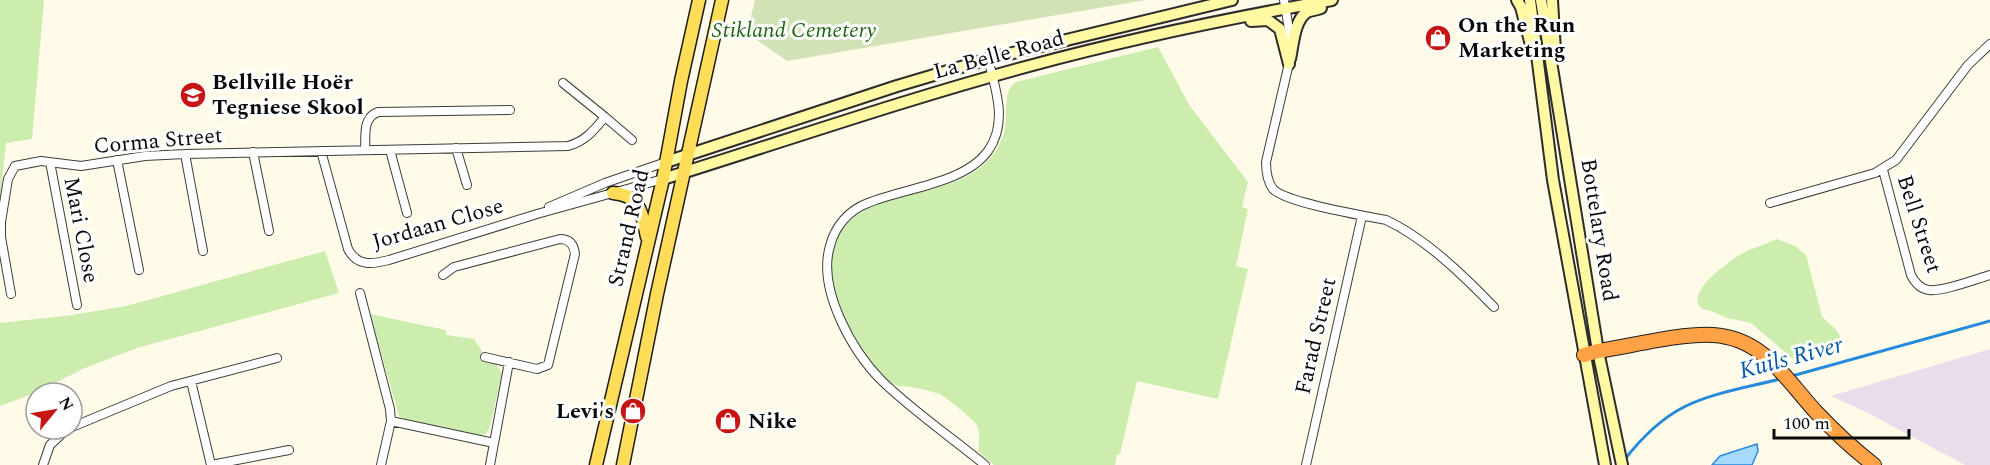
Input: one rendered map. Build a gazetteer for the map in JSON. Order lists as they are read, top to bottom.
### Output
{
  "streets": {
    "main road": ["La Belle Road", "Strand Road", "Bottelary Road"],
    "street": [
      "Corma Street",
      "Jordaan Close",
      "Bell Street",
      "Mari Close",
      "Farad Street"
    ]
  },
  "crossings": [
    ["La Belle Road", "Jordaan Close"],
    ["La Belle Road", "Strand Road"],
    ["Corma Street", "Jordaan Close"],
    ["Corma Street", "Mari Close"],
    ["Jordaan Close", "Strand Road"]
  ],
  "water": ["Kuils River"],
  "parks": ["Stikland Cemetery"],
  "places": {
    "shop": ["On the Run Marketing", "Levi's", "Nike"],
    "school or university": ["Bellville Hoër Tegniese Skool"]
  },
  "scale_bar": "100 m",
  "north": "top right"
}
